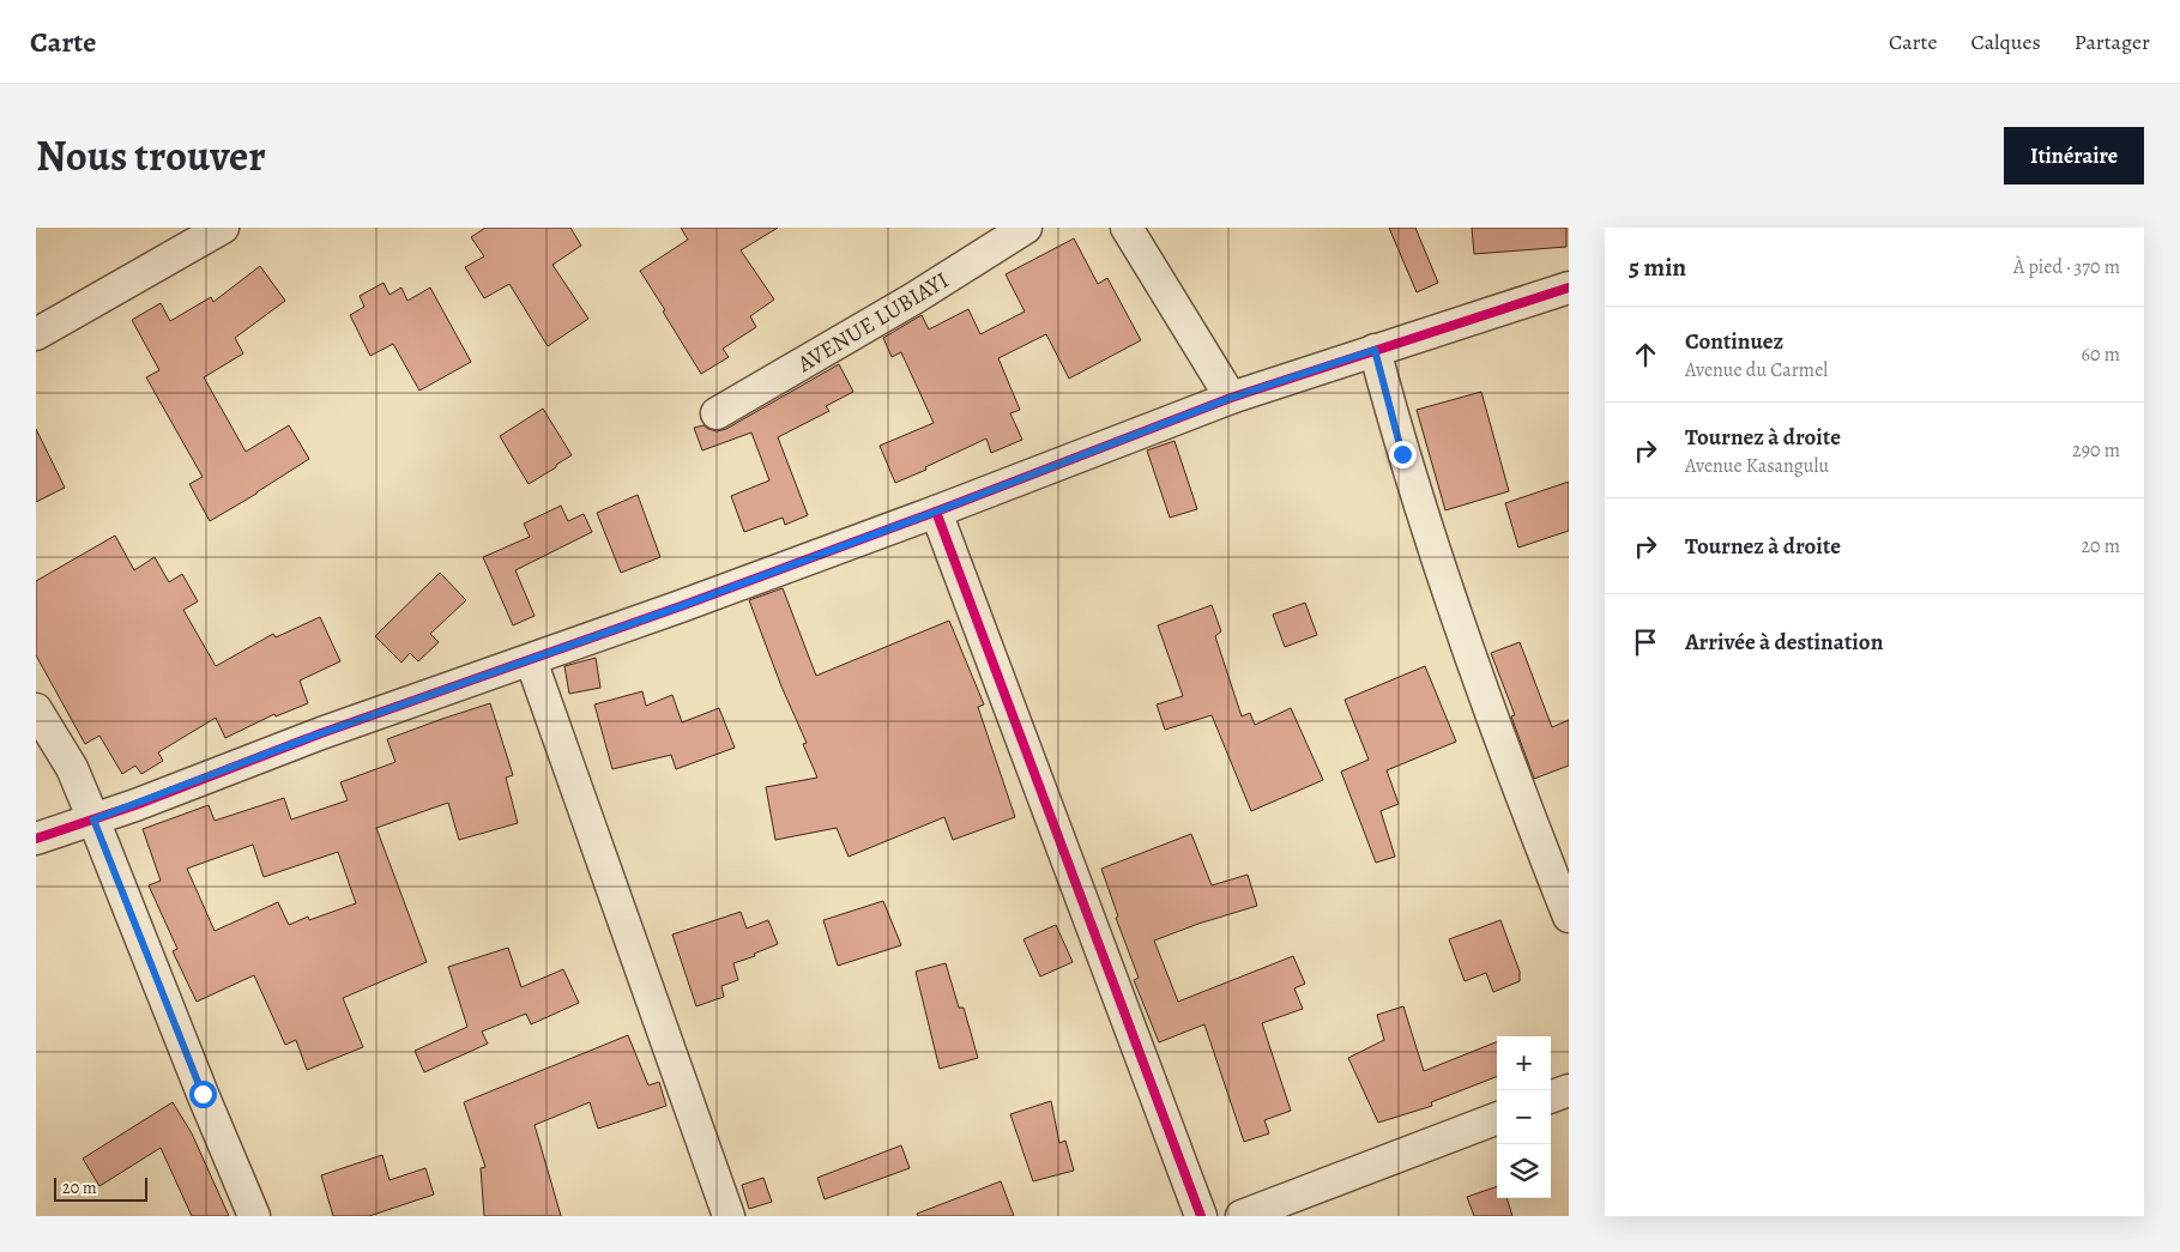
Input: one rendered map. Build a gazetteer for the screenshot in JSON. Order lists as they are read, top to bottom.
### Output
{
  "streets": {
    "street": ["AVENUE LUBIAYI"]
  },
  "scale_bar": "20 m",
  "page": {
    "header": "Carte",
    "nav": ["Carte", "Calques", "Partager"],
    "title": "Nous trouver",
    "buttons": "Itinéraire",
    "heading": ["5 min", "À pied · 370 m"],
    "list": [
      ["Continuez", "Avenue du Carmel", "60 m"],
      ["Tournez à droite", "Avenue Kasangulu", "290 m"],
      ["Tournez à droite", "20 m"],
      "Arrivée à destination"
    ],
    "map_buttons": ["+", "−"],
    "scale": "20 m"
  }
}
